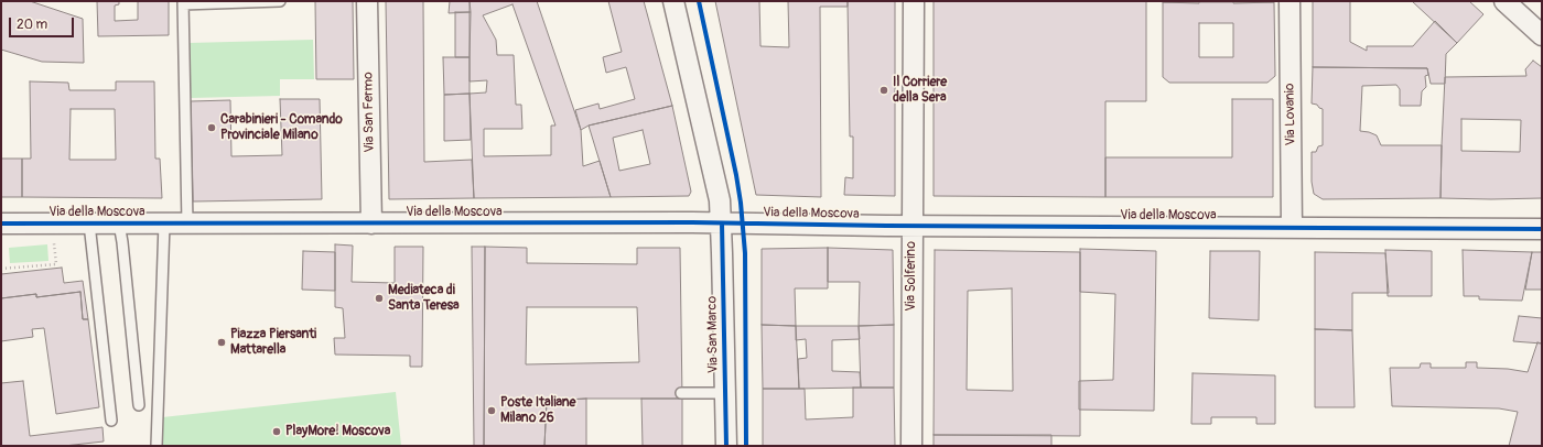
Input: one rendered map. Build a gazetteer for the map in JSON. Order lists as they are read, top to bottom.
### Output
{
  "streets": {
    "street": [
      "Via San Fermo",
      "Via Lovanio",
      "Via della Moscova",
      "Via Solferino",
      "Via San Marco"
    ]
  },
  "crossings": [
    ["Via San Fermo", "Via della Moscova"],
    ["Via Lovanio", "Via della Moscova"],
    ["Via della Moscova", "Via Solferino"],
    ["Via della Moscova", "Via San Marco"]
  ],
  "places": [
    "Il Corriere della Sera",
    "Carabinieri - Comando Provinciale Milano",
    "Mediateca di Santa Teresa",
    "Piazza Piersanti Mattarella",
    "Poste Italiane Milano 26",
    "PlayMore! Moscova"
  ],
  "scale_bar": "20 m"
}
